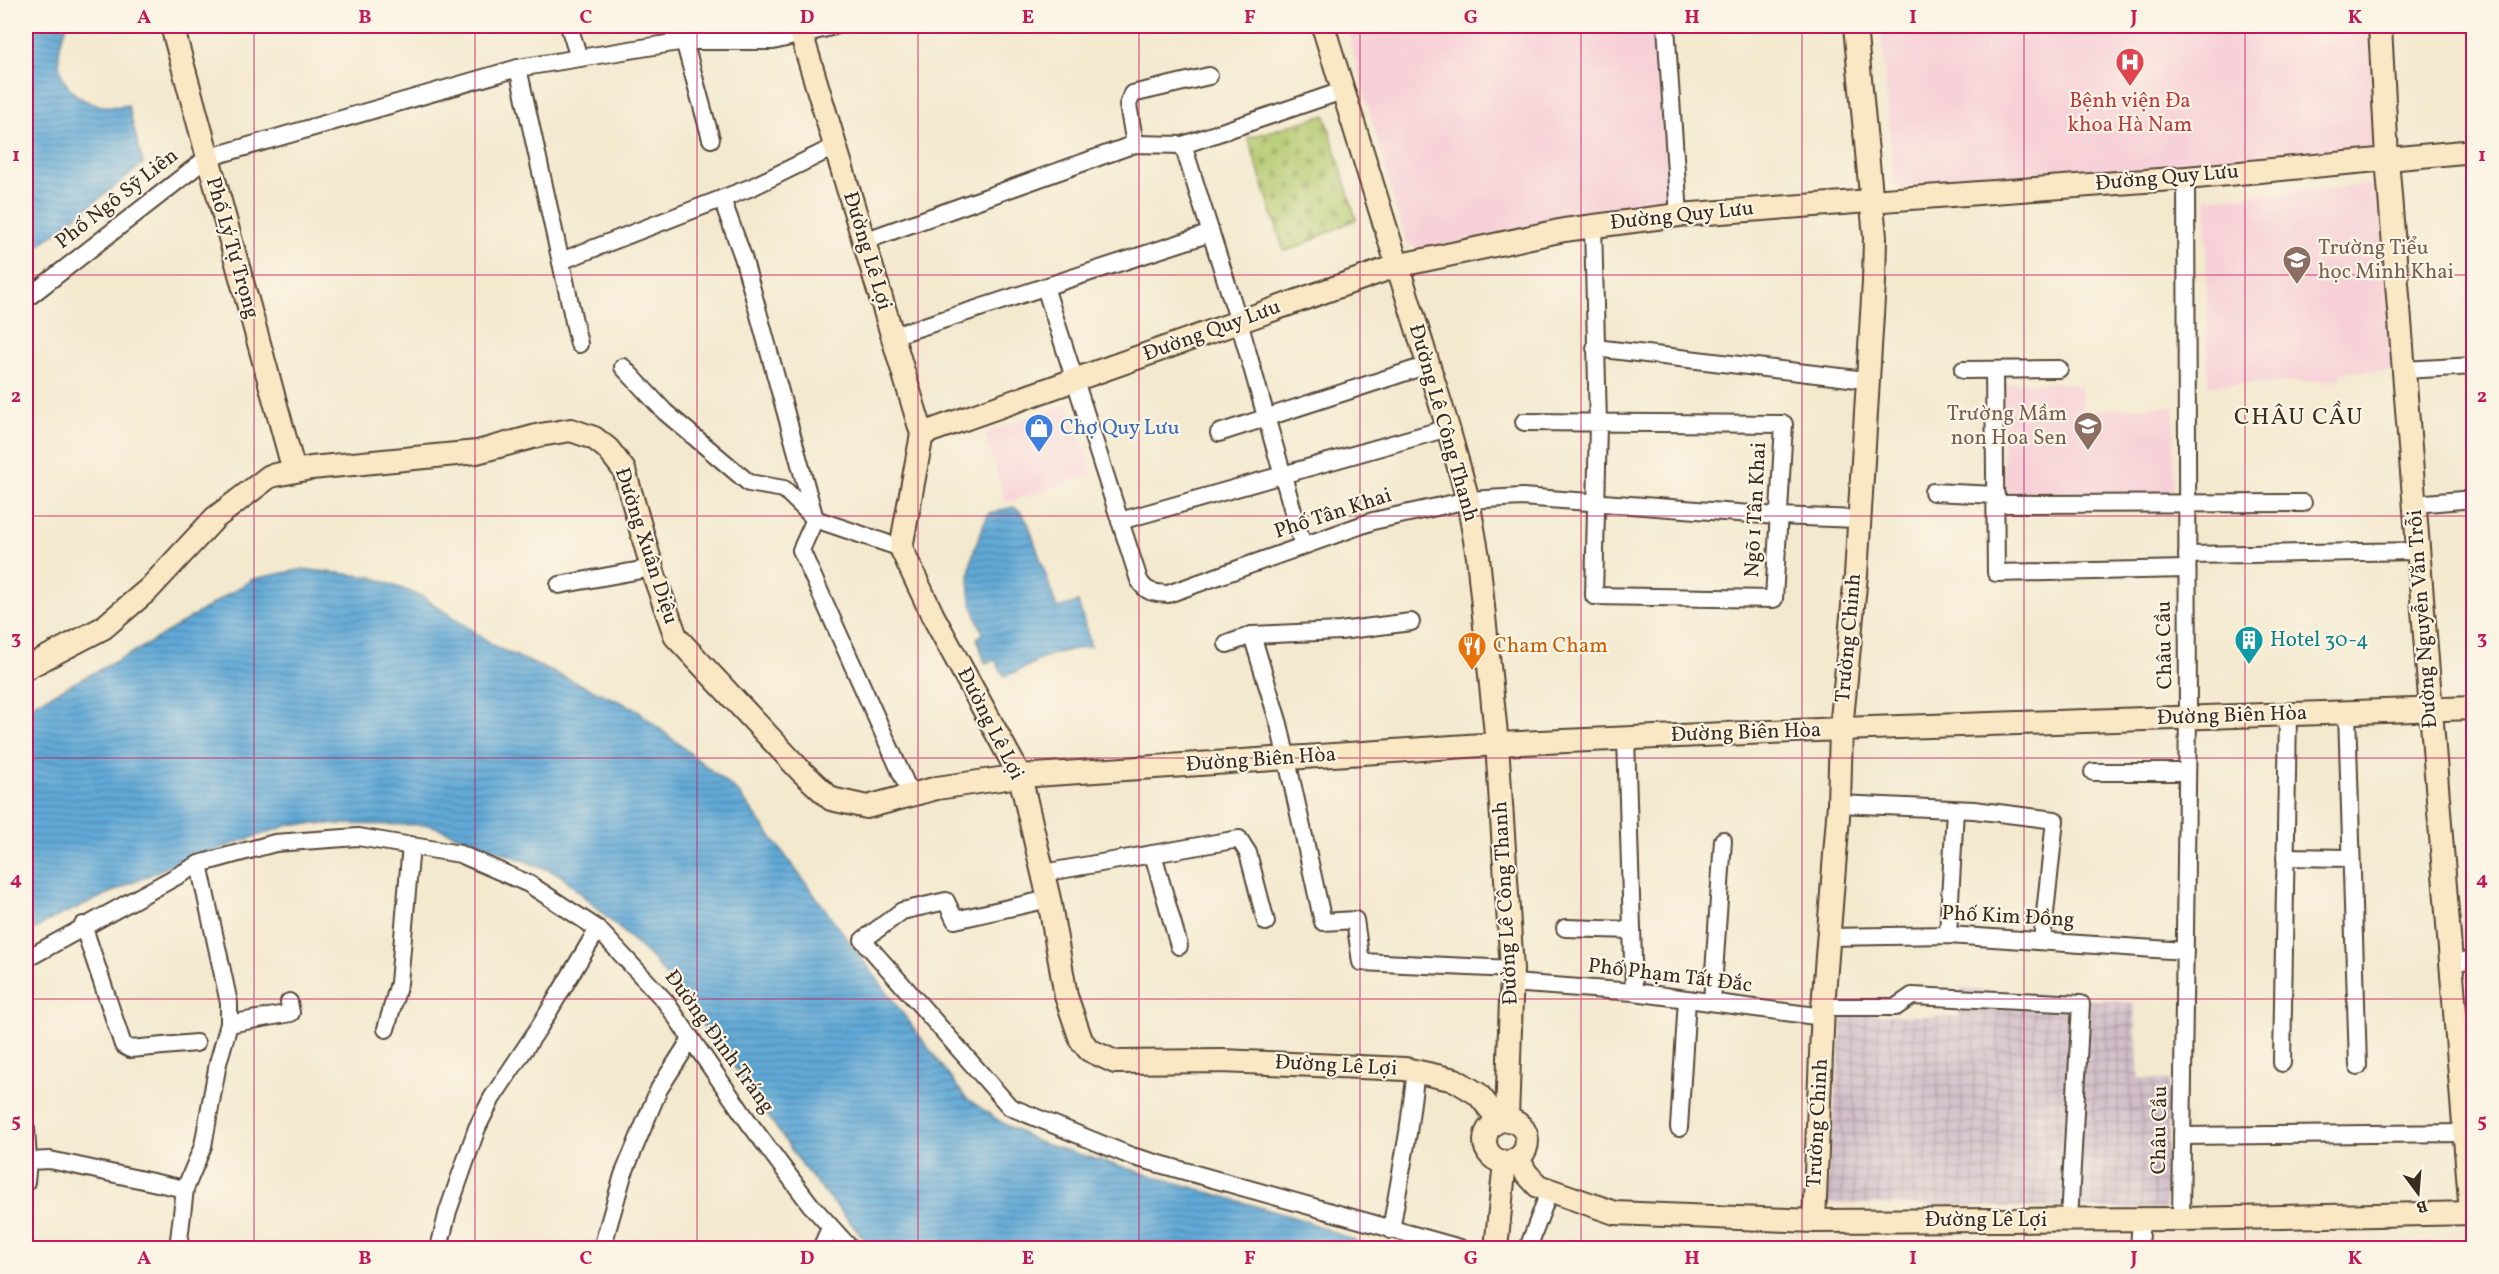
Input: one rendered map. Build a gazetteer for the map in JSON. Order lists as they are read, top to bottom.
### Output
{
  "streets": {
    "street": [
      "Đường Quy Lưu",
      "Phố Ngô Sỹ Liên",
      "Phố Lý Tự Trọng",
      "Đường Lê Lợi",
      "Đường Lê Công Thanh",
      "Ngõ 1 Tân Khai",
      "Phố Tân Khai",
      "Đường Xuân Diệu",
      "Đường Nguyễn Văn Trỗi",
      "Trường Chinh",
      "Châu Cầu",
      "Đường Biên Hòa",
      "Phố Kim Đồng",
      "Phố Phạm Tất Đắc",
      "Đường Đinh Tráng"
    ]
  },
  "crossings": [
    ["Đường Quy Lưu", "Đường Lê Lợi"],
    ["Đường Quy Lưu", "Đường Lê Công Thanh"],
    ["Đường Quy Lưu", "Phố Tân Khai"],
    ["Đường Quy Lưu", "Đường Nguyễn Văn Trỗi"],
    ["Đường Quy Lưu", "Trường Chinh"],
    ["Đường Quy Lưu", "Châu Cầu"],
    ["Phố Ngô Sỹ Liên", "Phố Lý Tự Trọng"],
    ["Phố Lý Tự Trọng", "Đường Xuân Diệu"],
    ["Đường Lê Lợi", "Đường Lê Công Thanh"],
    ["Đường Lê Lợi", "Đường Xuân Diệu"],
    ["Đường Lê Lợi", "Đường Nguyễn Văn Trỗi"],
    ["Đường Lê Lợi", "Trường Chinh"],
    ["Đường Lê Lợi", "Châu Cầu"],
    ["Đường Lê Lợi", "Đường Biên Hòa"],
    ["Đường Lê Lợi", "Phố Phạm Tất Đắc"],
    ["Đường Lê Công Thanh", "Phố Tân Khai"],
    ["Đường Lê Công Thanh", "Đường Biên Hòa"],
    ["Đường Lê Công Thanh", "Phố Phạm Tất Đắc"],
    ["Ngõ 1 Tân Khai", "Phố Tân Khai"],
    ["Phố Tân Khai", "Trường Chinh"],
    ["Đường Xuân Diệu", "Đường Biên Hòa"],
    ["Đường Nguyễn Văn Trỗi", "Đường Biên Hòa"],
    ["Trường Chinh", "Đường Biên Hòa"],
    ["Trường Chinh", "Phố Kim Đồng"],
    ["Trường Chinh", "Phố Phạm Tất Đắc"],
    ["Châu Cầu", "Đường Biên Hòa"],
    ["Châu Cầu", "Phố Kim Đồng"],
    ["Đường Biên Hòa", "Phố Phạm Tất Đắc"]
  ],
  "districts": ["CHÂU CẦU"],
  "places": {
    "hospital": ["Bệnh viện Đa khoa Hà Nam"],
    "school or university": ["Trường Tiểu học Minh Khai", "Trường Mầm non Hoa Sen"],
    "shop": ["Chợ Quy Lưu"],
    "building": ["Hotel 30-4"],
    "restaurant": ["Cham Cham"]
  },
  "north": "bottom",
  "grid": {
    "columns": [
      "A",
      "B",
      "C",
      "D",
      "E",
      "F",
      "G",
      "H",
      "I",
      "J",
      "K"
    ],
    "rows": [
      "1",
      "2",
      "3",
      "4",
      "5"
    ]
  }
}
